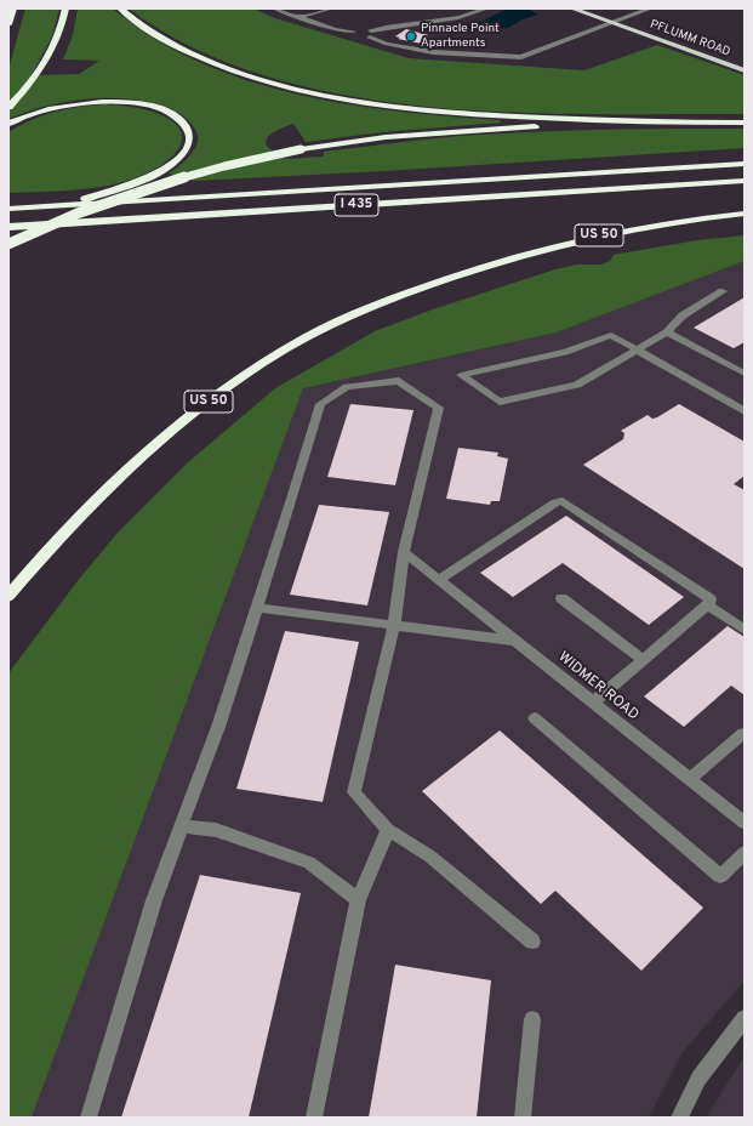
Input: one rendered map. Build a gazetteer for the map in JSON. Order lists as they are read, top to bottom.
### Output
{
  "streets": {
    "highway": ["I 435", "US 50"],
    "main road": ["PFLUMM ROAD"],
    "street": ["WIDMER ROAD"]
  },
  "places": ["Pinnacle Point Apartments"]
}
